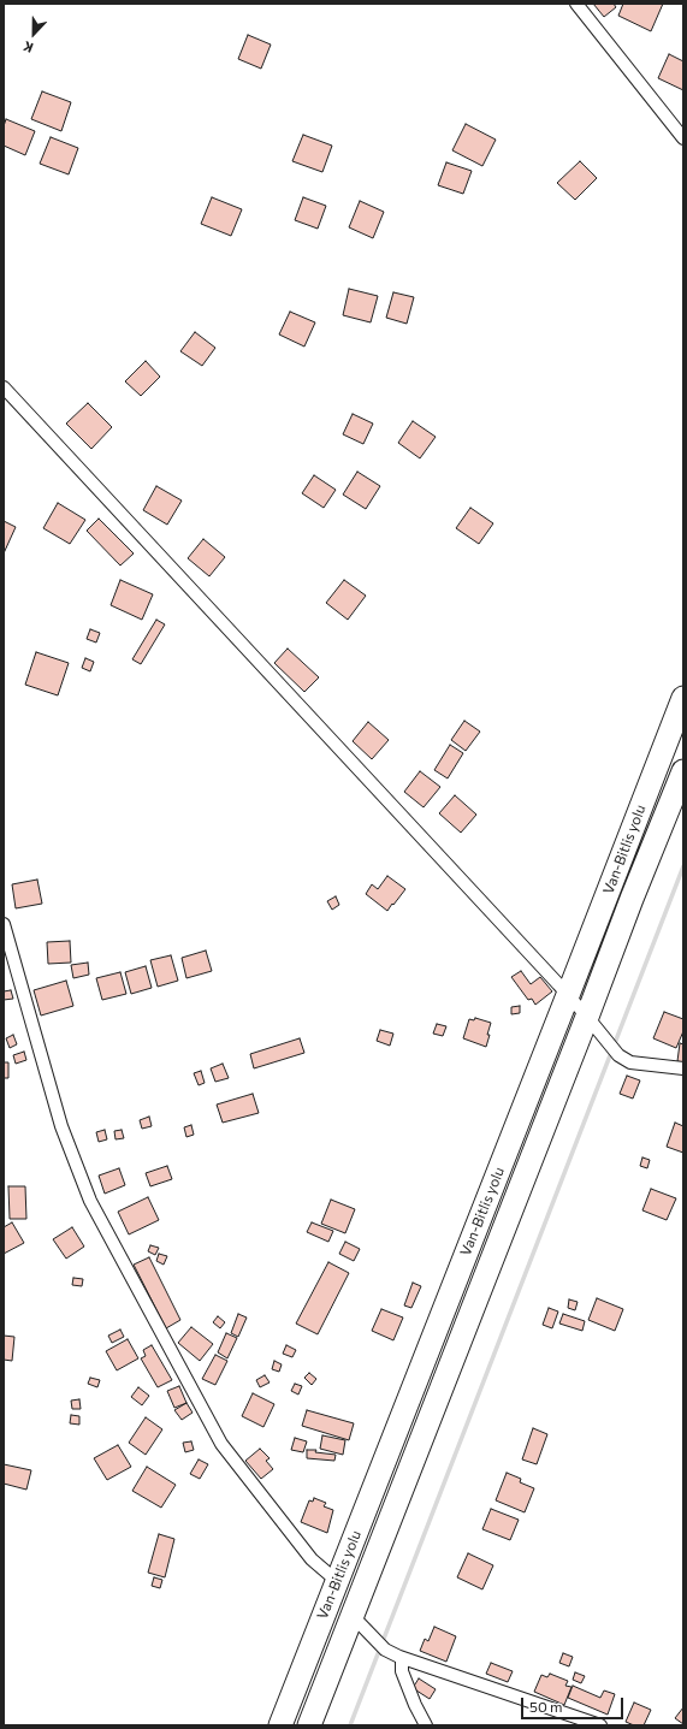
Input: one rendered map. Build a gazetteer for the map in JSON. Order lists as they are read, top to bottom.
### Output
{
  "streets": {
    "highway": ["Van-Bitlis yolu"]
  },
  "scale_bar": "50 m",
  "north": "bottom"
}
